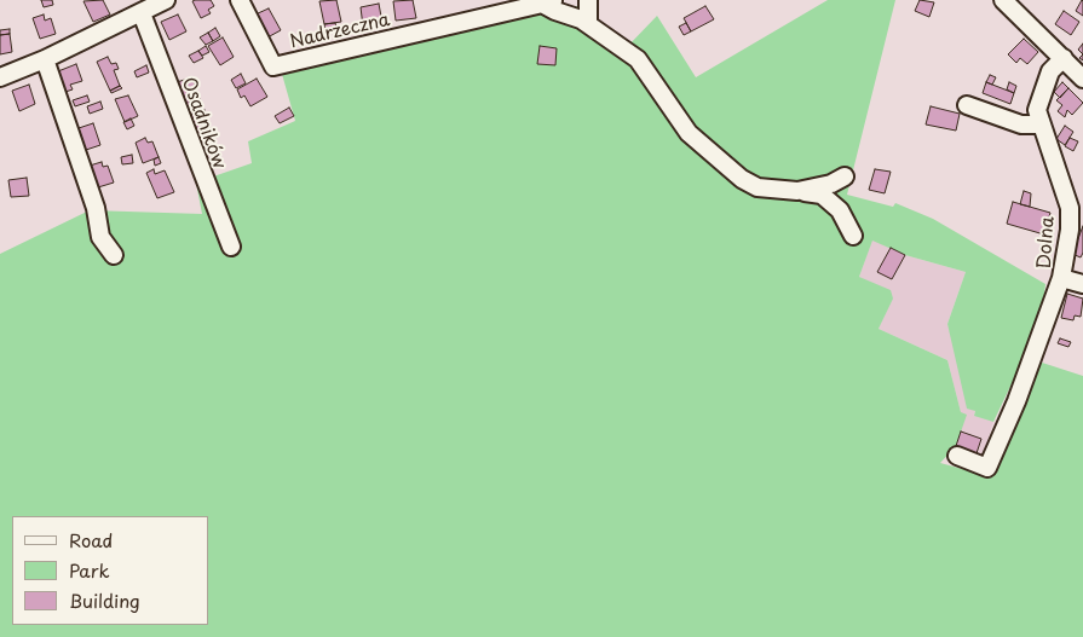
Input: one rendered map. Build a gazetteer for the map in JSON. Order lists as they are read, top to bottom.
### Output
{
  "streets": {
    "street": ["Nadrzeczna", "Osadników", "Dolna"]
  },
  "legend": ["Road", "Park", "Building"]
}
